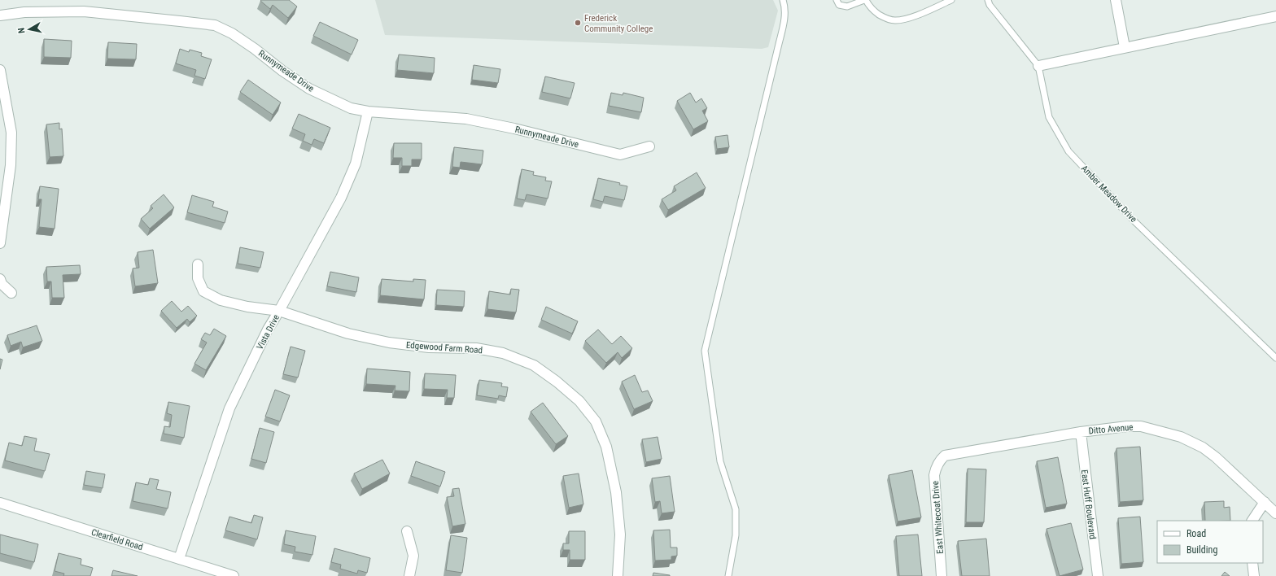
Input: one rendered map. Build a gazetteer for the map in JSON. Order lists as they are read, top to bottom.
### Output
{
  "streets": {
    "street": [
      "Runnymeade Drive",
      "Vista Drive",
      "Edgewood Farm Road",
      "Ditto Avenue",
      "East Huff Boulevard",
      "East Whitecoat Drive",
      "Clearfield Road"
    ],
    "lane": ["Amber Meadow Drive"]
  },
  "crossings": [
    ["Runnymeade Drive", "Vista Drive"],
    ["Vista Drive", "Edgewood Farm Road"],
    ["Vista Drive", "Clearfield Road"],
    ["Ditto Avenue", "East Huff Boulevard"],
    ["Ditto Avenue", "East Whitecoat Drive"]
  ],
  "places": ["Frederick Community College"],
  "legend": ["Road", "Building"],
  "north": "left"
}
